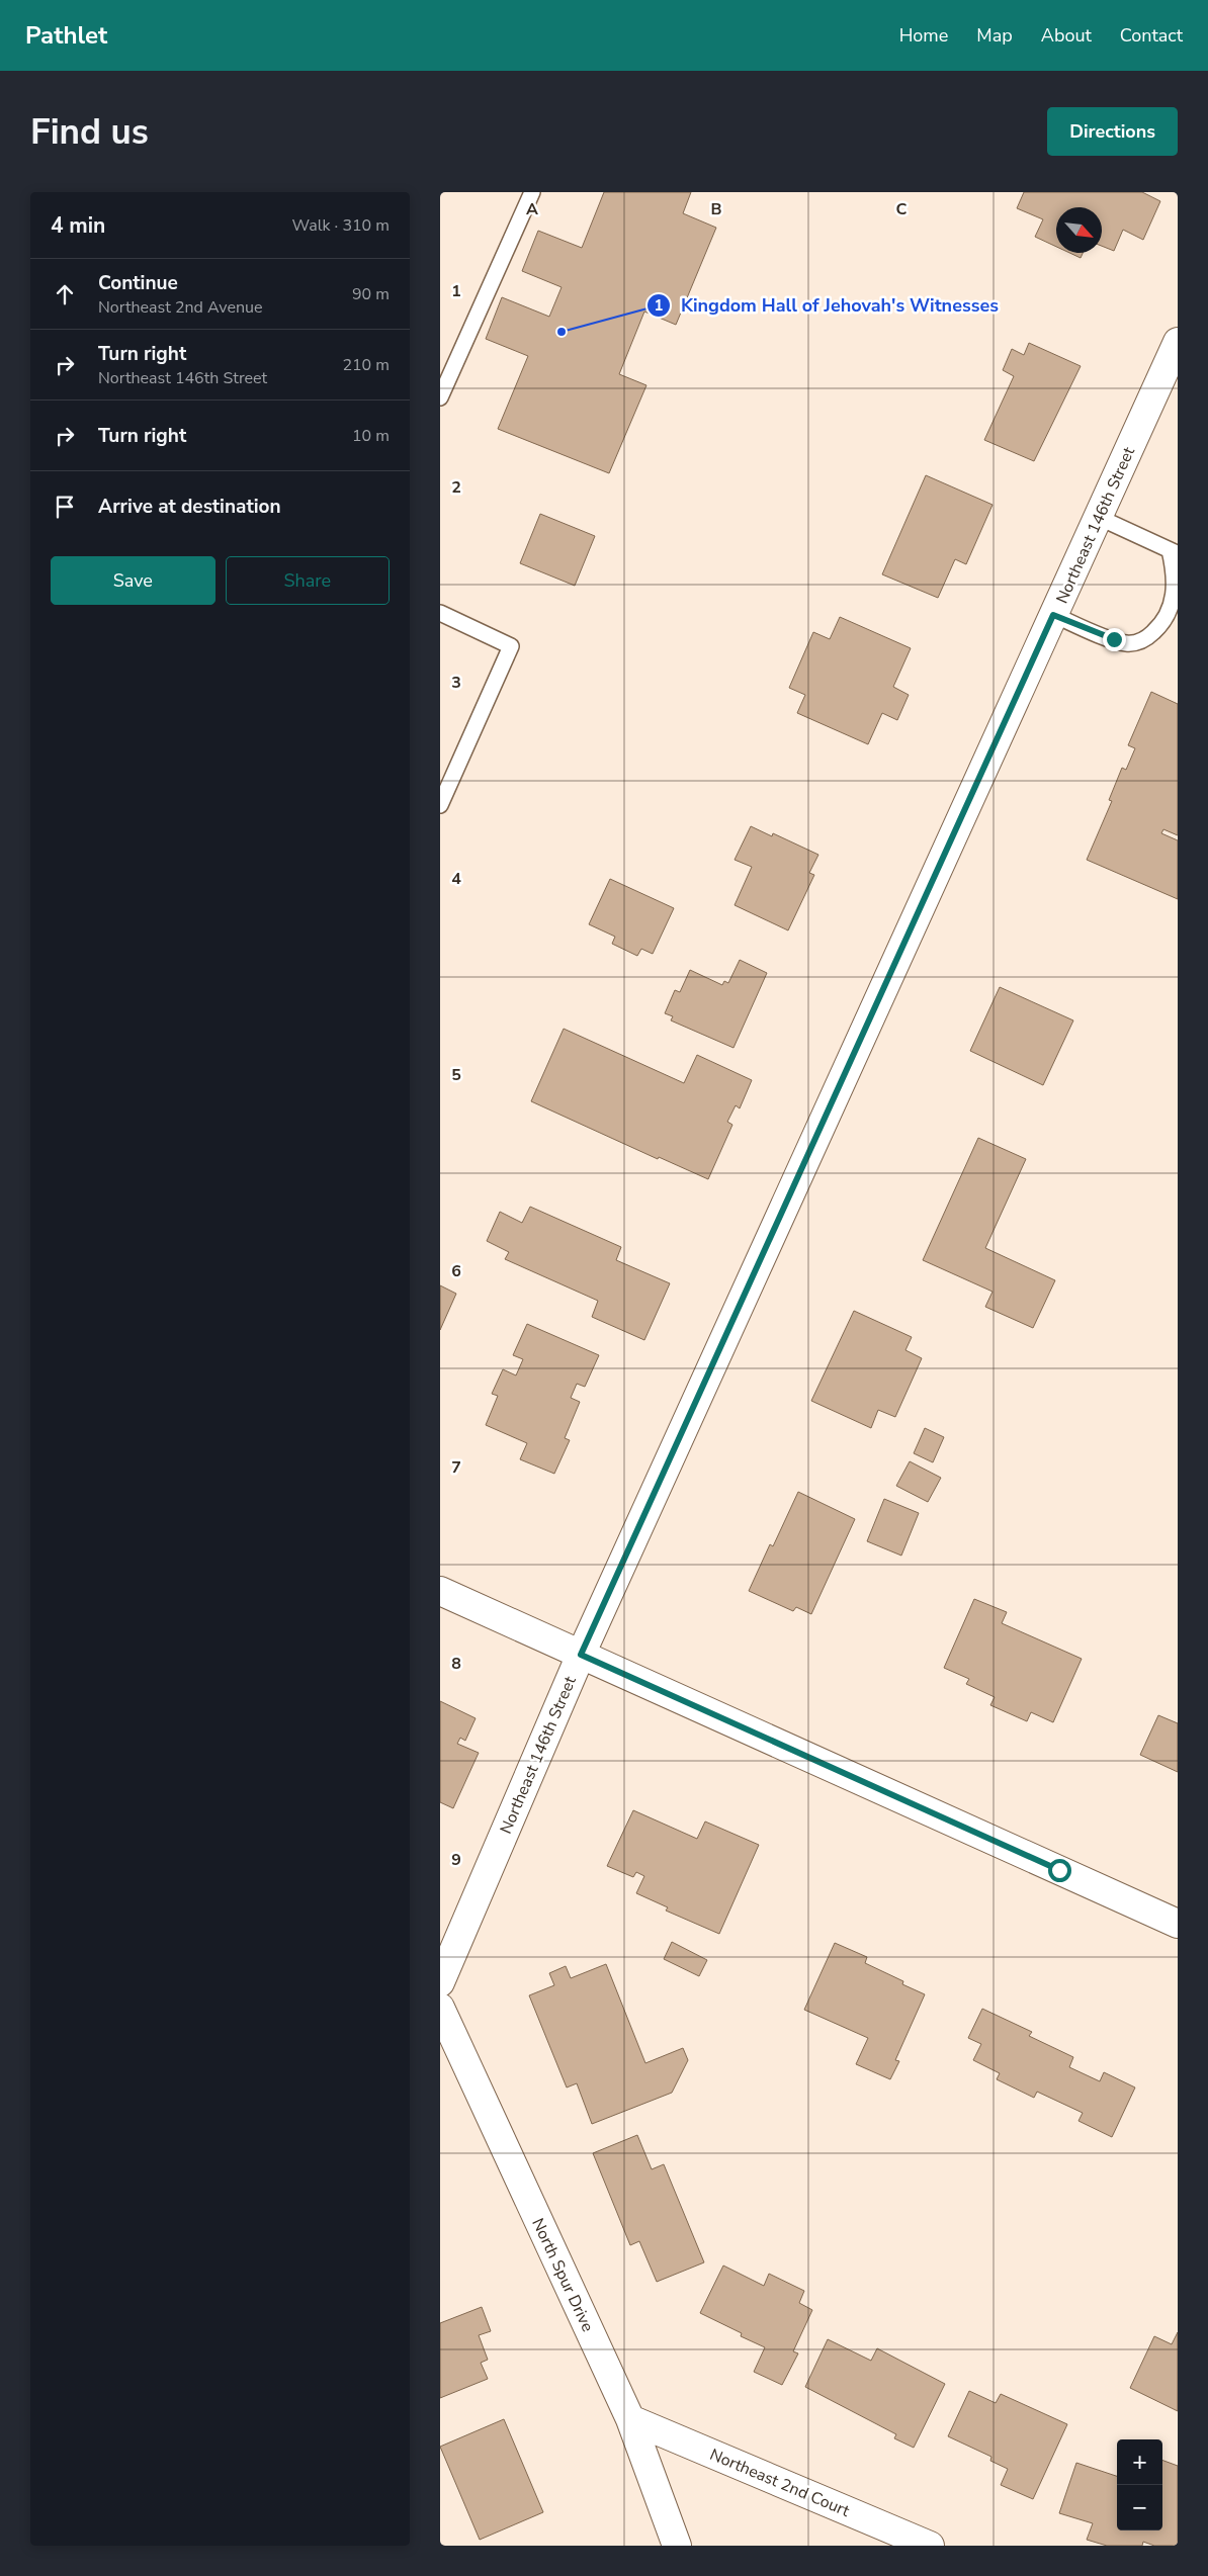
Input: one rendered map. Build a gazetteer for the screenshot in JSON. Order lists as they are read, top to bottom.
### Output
{
  "streets": {
    "street": ["Northeast 146th Street", "North Spur Drive", "Northeast 2nd Court"]
  },
  "crossings": [
    ["North Spur Drive", "Northeast 2nd Court"]
  ],
  "places": ["Kingdom Hall of Jehovah's Witnesses"],
  "north": "bottom right",
  "page": {
    "header": "Pathlet",
    "nav": [
      "Home",
      "Map",
      "About",
      "Contact"
    ],
    "buttons": [
      "Directions",
      ["Save", "Share"]
    ],
    "title": "Find us",
    "heading": ["4 min", "Walk · 310 m"],
    "list": [
      ["Continue", "Northeast 2nd Avenue", "90 m"],
      ["Turn right", "Northeast 146th Street", "210 m"],
      ["Turn right", "10 m"],
      "Arrive at destination"
    ],
    "map_buttons": ["+", "−"]
  },
  "grid": {
    "columns": ["A", "B", "C"],
    "rows": [
      "1",
      "2",
      "3",
      "4",
      "5",
      "6",
      "7",
      "8",
      "9"
    ]
  }
}
